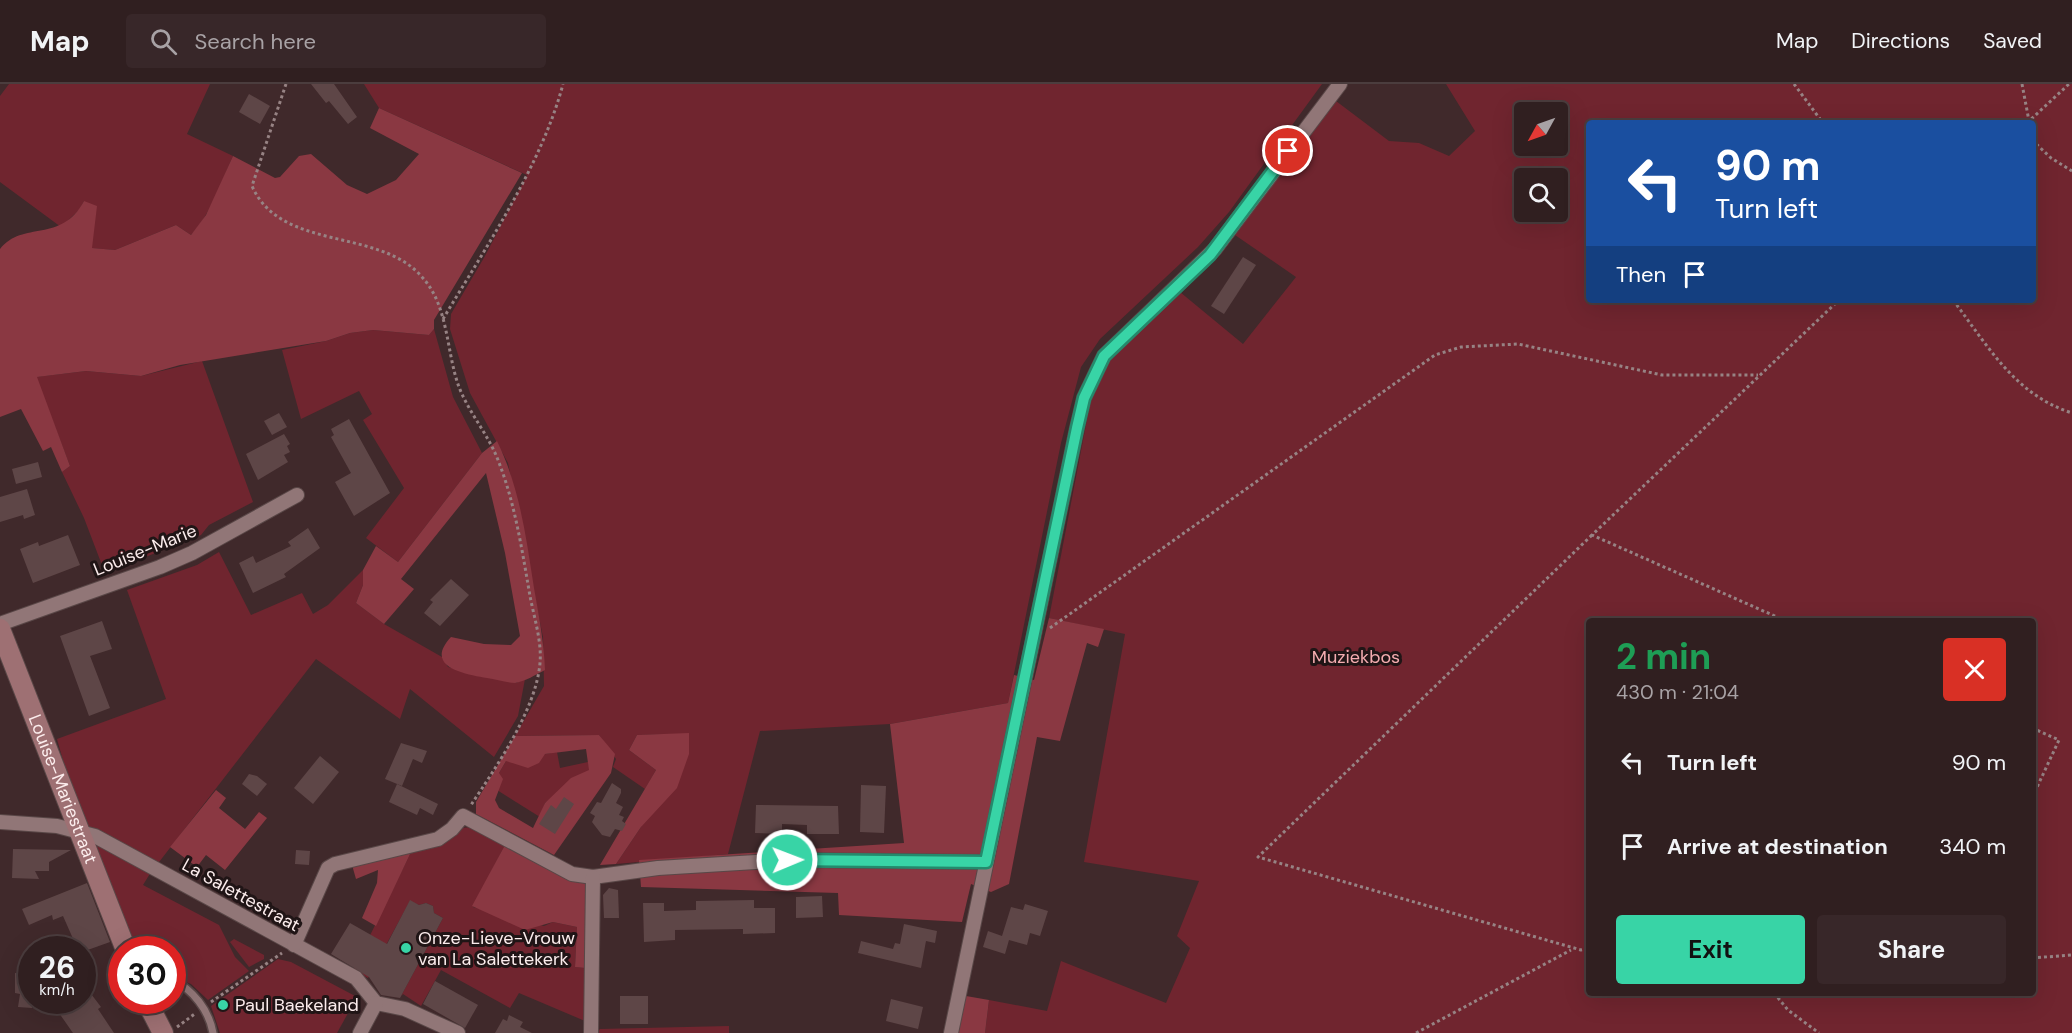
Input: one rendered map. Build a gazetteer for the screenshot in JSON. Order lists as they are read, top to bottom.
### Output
{
  "streets": {
    "main road": ["Louise-Mariestraat"],
    "street": ["Louise-Marie", "La Salettestraat"]
  },
  "crossings": [
    ["Louise-Mariestraat", "La Salettestraat"]
  ],
  "parks": ["Muziekbos"],
  "places": ["Onze-Lieve-Vrouw van La Salettekerk", "Paul Baekeland"],
  "north": "bottom left",
  "page": {
    "header": "Map",
    "search": "Search here",
    "nav": ["Map", "Directions", "Saved"],
    "turn": ["90 m", "Turn left"],
    "then": "Then",
    "heading": ["2 min", "430 m · 21:04"],
    "list": [
      {
        "name": "Turn left",
        "value": "90 m"
      },
      {
        "name": "Arrive at destination",
        "value": "340 m"
      }
    ],
    "buttons": ["Exit", "Share"],
    "speed": "26 km/h",
    "limit": "30"
  }
}
